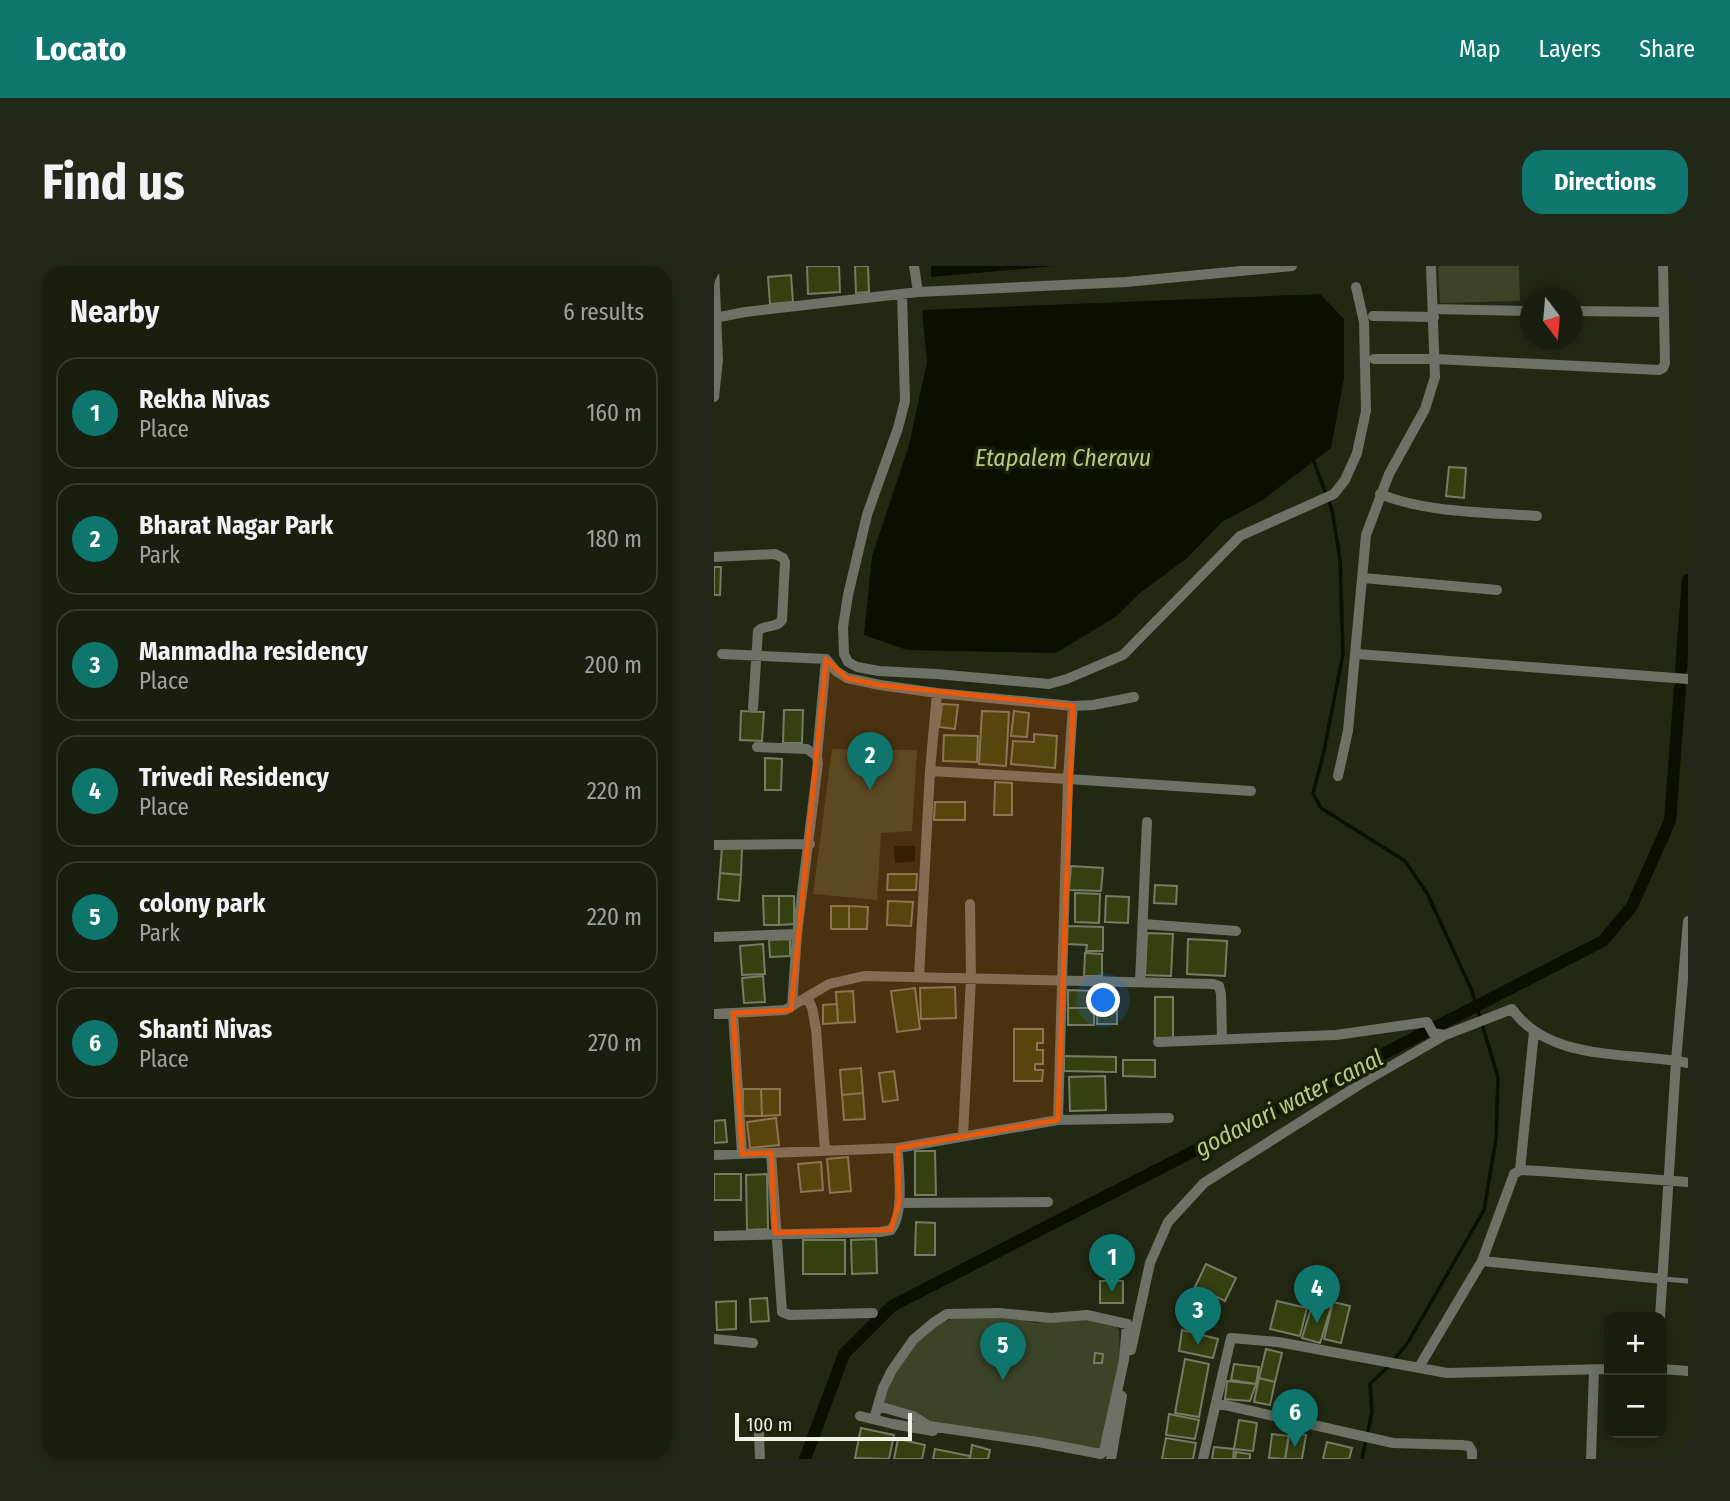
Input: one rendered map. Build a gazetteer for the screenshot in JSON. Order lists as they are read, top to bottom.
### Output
{
  "water": ["Etapalem Cheravu", "godavari water canal"],
  "scale_bar": "100 m",
  "north": "bottom",
  "page": {
    "header": "Locato",
    "nav": ["Map", "Layers", "Share"],
    "buttons": "Directions",
    "title": "Find us",
    "heading": ["Nearby", "6 results"],
    "list": [
      {
        "mark": "1",
        "name": "Rekha Nivas",
        "note": "Place",
        "value": "160 m"
      },
      {
        "mark": "2",
        "name": "Bharat Nagar Park",
        "note": "Park",
        "value": "180 m"
      },
      {
        "mark": "3",
        "name": "Manmadha residency",
        "note": "Place",
        "value": "200 m"
      },
      {
        "mark": "4",
        "name": "Trivedi Residency",
        "note": "Place",
        "value": "220 m"
      },
      {
        "mark": "5",
        "name": "colony park",
        "note": "Park",
        "value": "220 m"
      },
      {
        "mark": "6",
        "name": "Shanti Nivas",
        "note": "Place",
        "value": "270 m"
      }
    ],
    "pins": [
      "2",
      "1",
      "4",
      "3",
      "5",
      "6"
    ],
    "map_buttons": ["+", "−"],
    "scale": "100 m"
  }
}
